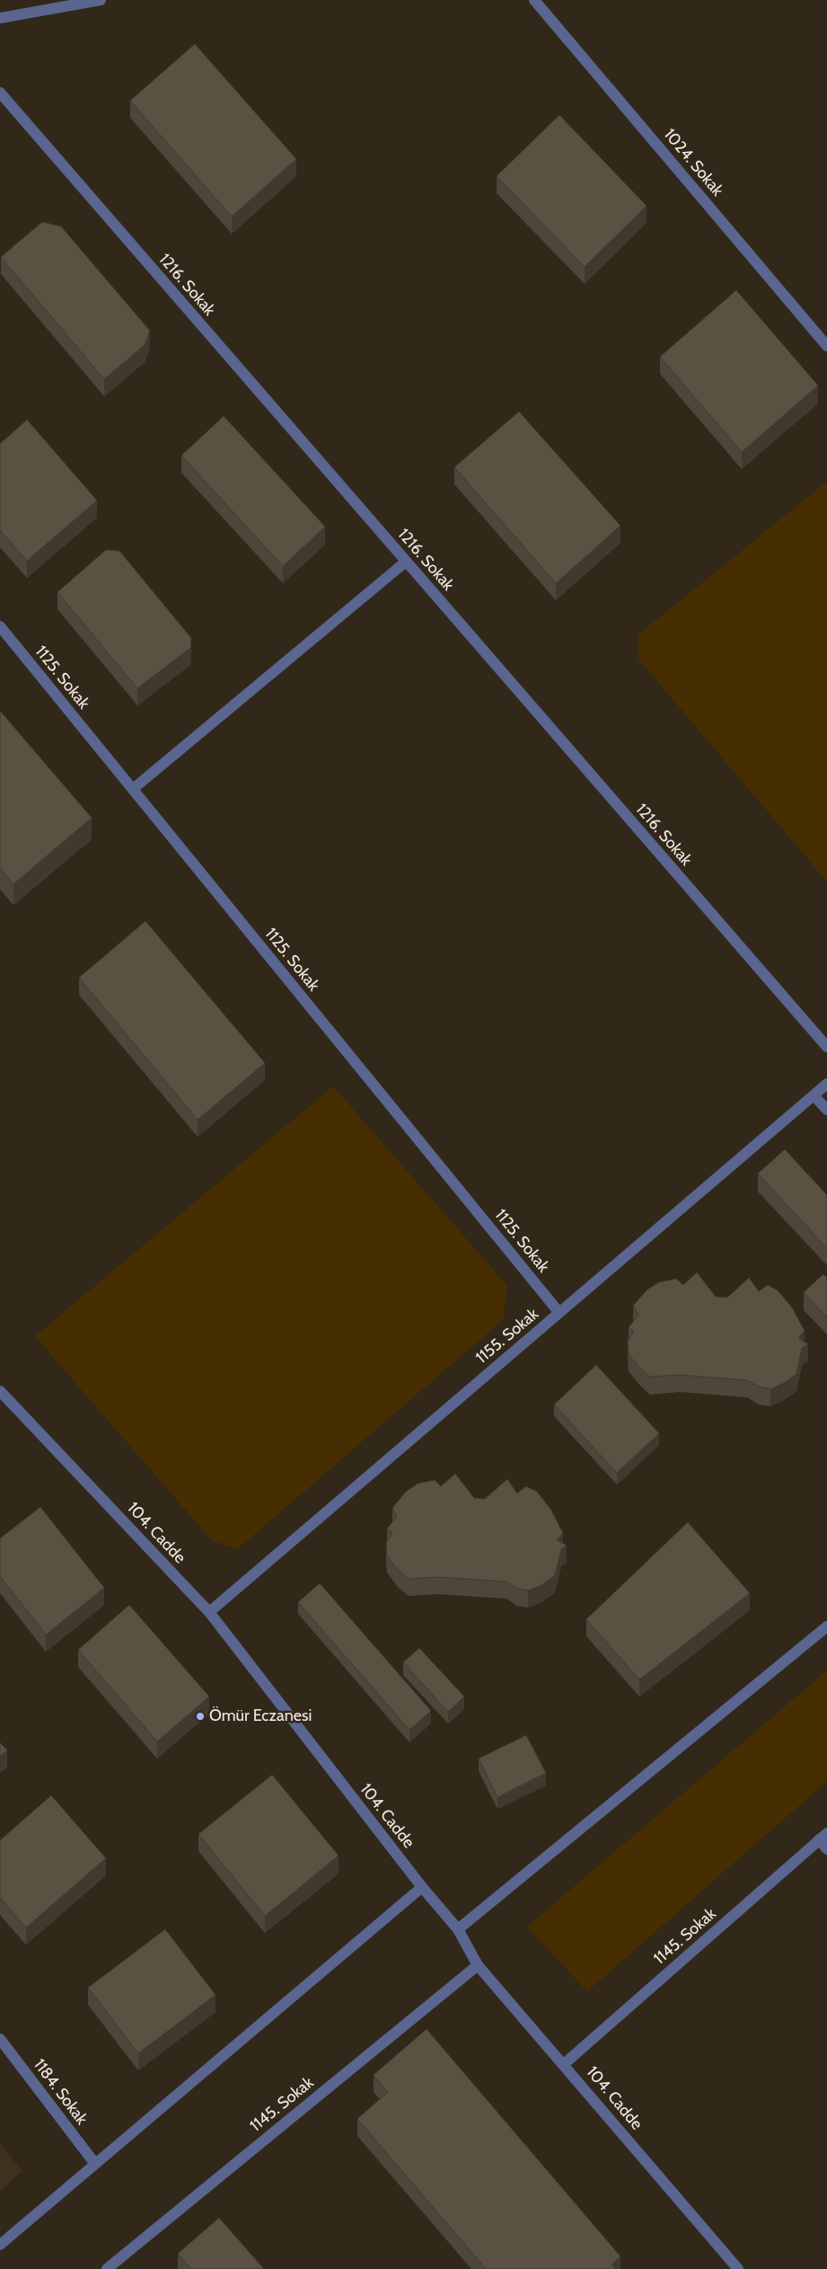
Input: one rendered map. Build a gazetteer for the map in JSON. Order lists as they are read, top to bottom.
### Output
{
  "streets": {
    "street": [
      "1024. Sokak",
      "1216. Sokak",
      "1125. Sokak",
      "1155. Sokak",
      "104. Cadde",
      "1145. Sokak",
      "1184. Sokak"
    ]
  },
  "crossings": [
    ["1125. Sokak", "1155. Sokak"],
    ["1155. Sokak", "104. Cadde"],
    ["104. Cadde", "1145. Sokak"]
  ],
  "places": ["Ömür Eczanesi"]
}
